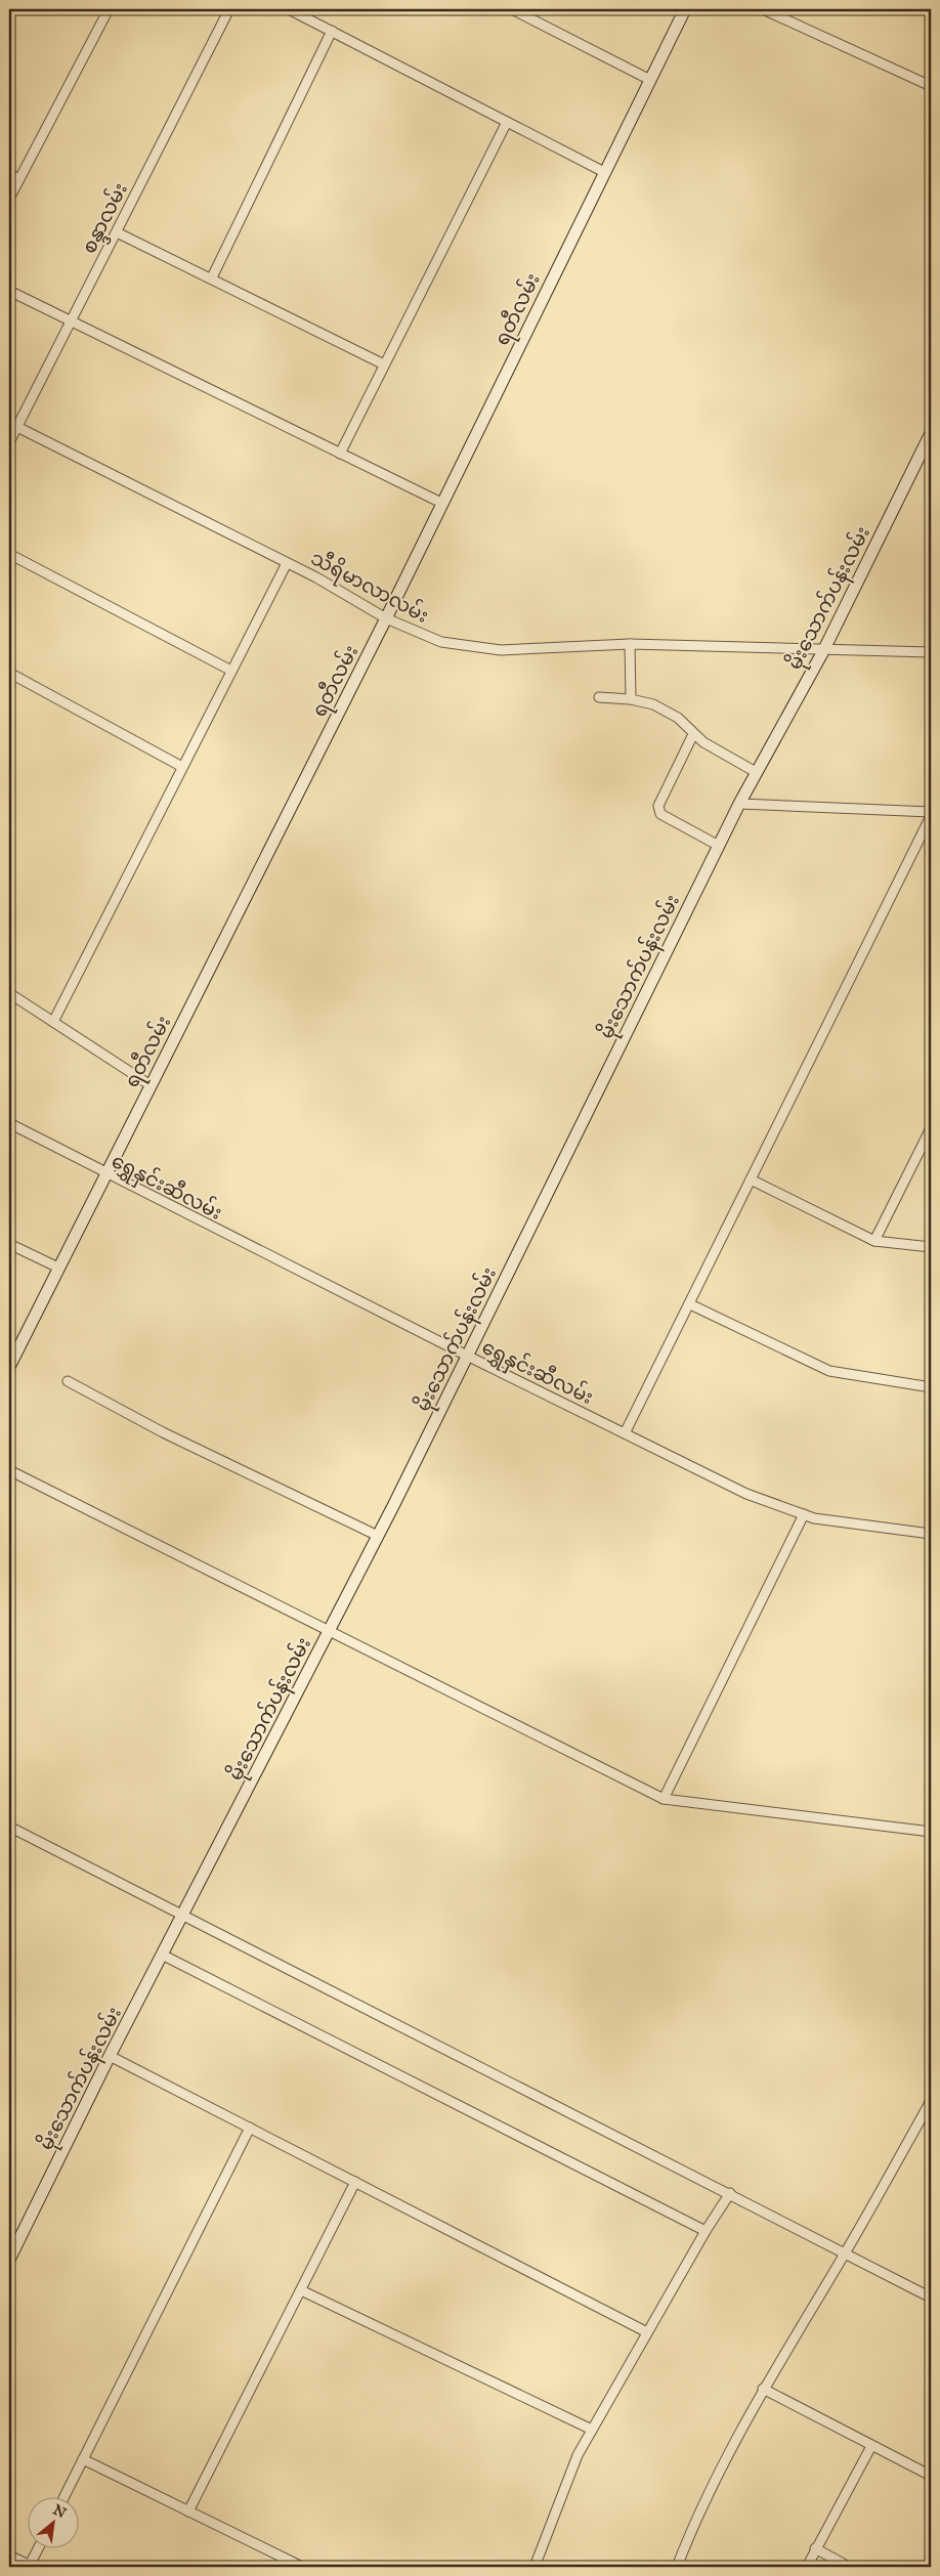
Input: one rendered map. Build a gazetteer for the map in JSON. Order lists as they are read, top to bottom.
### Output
{
  "streets": {
    "street": [
      "စန္ဒာလမ်း",
      "ရတီလမ်း",
      "သီရိမာလာလမ်း",
      "မိုးသောက်ပန်းလမ်း",
      "ရွှေနှင်းဆီလမ်း"
    ]
  },
  "crossings": [
    ["စန္ဒာလမ်း", "သီရိမာလာလမ်း"],
    ["ရတီလမ်း", "သီရိမာလာလမ်း"],
    ["ရတီလမ်း", "ရွှေနှင်းဆီလမ်း"],
    ["သီရိမာလာလမ်း", "မိုးသောက်ပန်းလမ်း"],
    ["မိုးသောက်ပန်းလမ်း", "ရွှေနှင်းဆီလမ်း"]
  ],
  "north": "top right"
}
